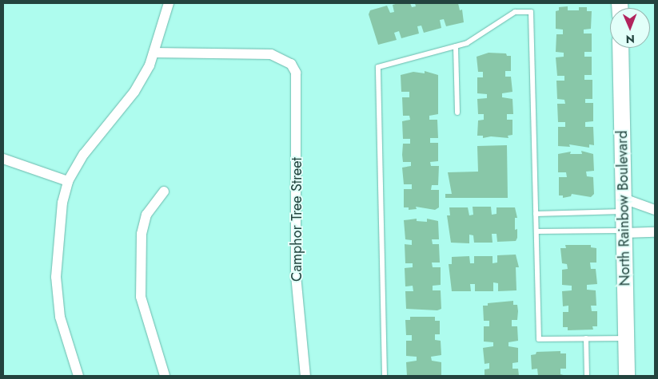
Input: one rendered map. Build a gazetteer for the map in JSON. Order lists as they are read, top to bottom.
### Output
{
  "streets": {
    "main road": ["North Rainbow Boulevard"],
    "street": ["Camphor Tree Street"]
  },
  "north": "bottom"
}
